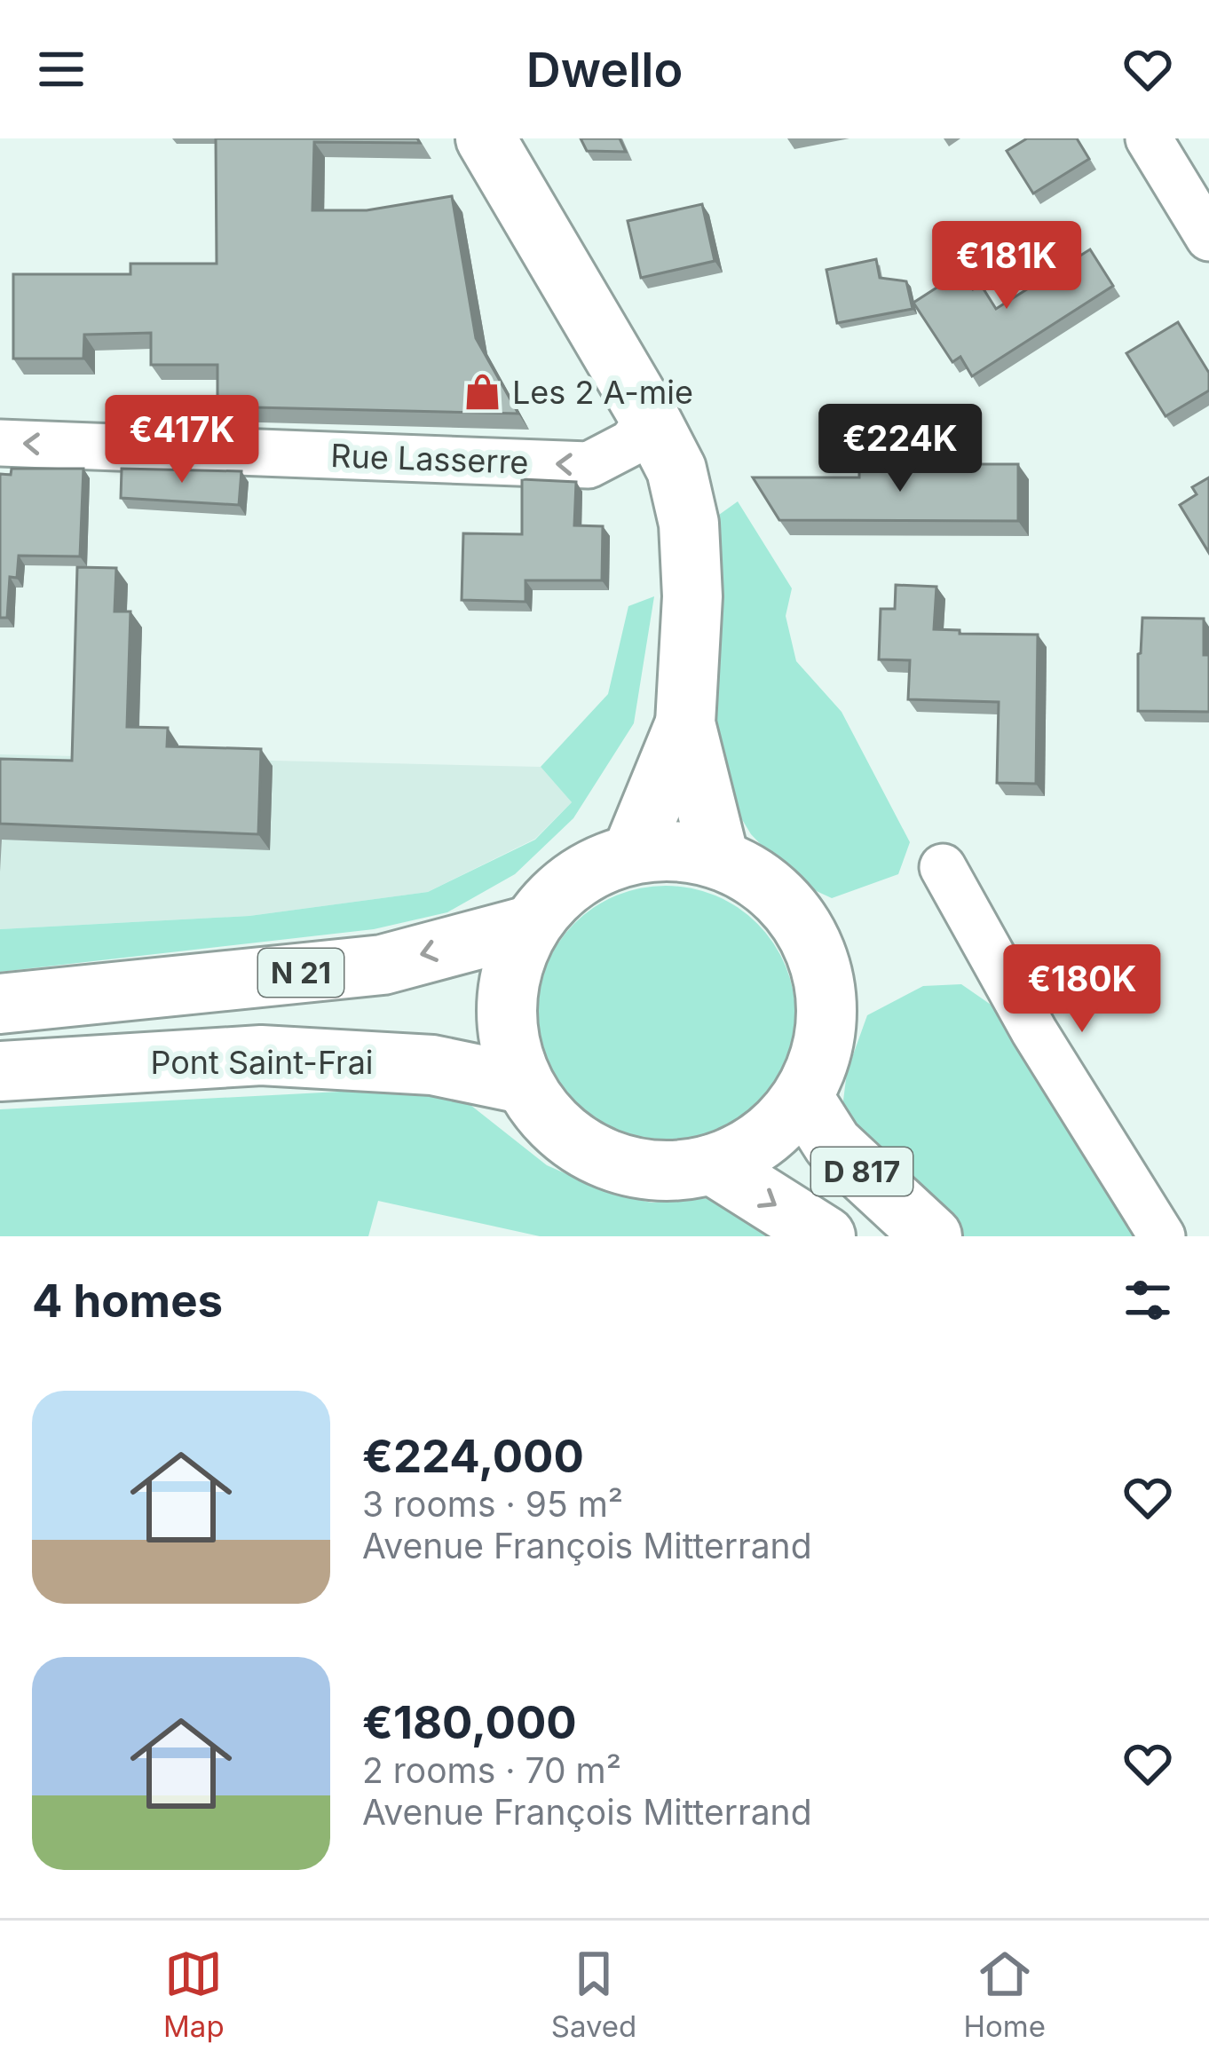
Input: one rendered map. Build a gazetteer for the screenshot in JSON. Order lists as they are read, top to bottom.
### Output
{
  "streets": {
    "main road": ["N 21", "Pont Saint-Frai", "D 817"],
    "street": ["Rue Lasserre"]
  },
  "crossings": [
    ["N 21", "Pont Saint-Frai"],
    ["N 21", "D 817"],
    ["Pont Saint-Frai", "D 817"]
  ],
  "one_way": ["Rue Lasserre"],
  "places": {
    "shop": ["Les 2 A-mie"]
  },
  "page": {
    "header": "Dwello",
    "price": [
      "€181K",
      "€417K",
      "€224K",
      "€180K"
    ],
    "heading": "4 homes",
    "list": [
      {
        "name": "€224,000",
        "note": "3 rooms · 95 m² · Avenue François Mitterrand"
      },
      {
        "name": "€180,000",
        "note": "2 rooms · 70 m² · Avenue François Mitterrand"
      }
    ],
    "tabs": ["Map", "Saved", "Home"]
  }
}
